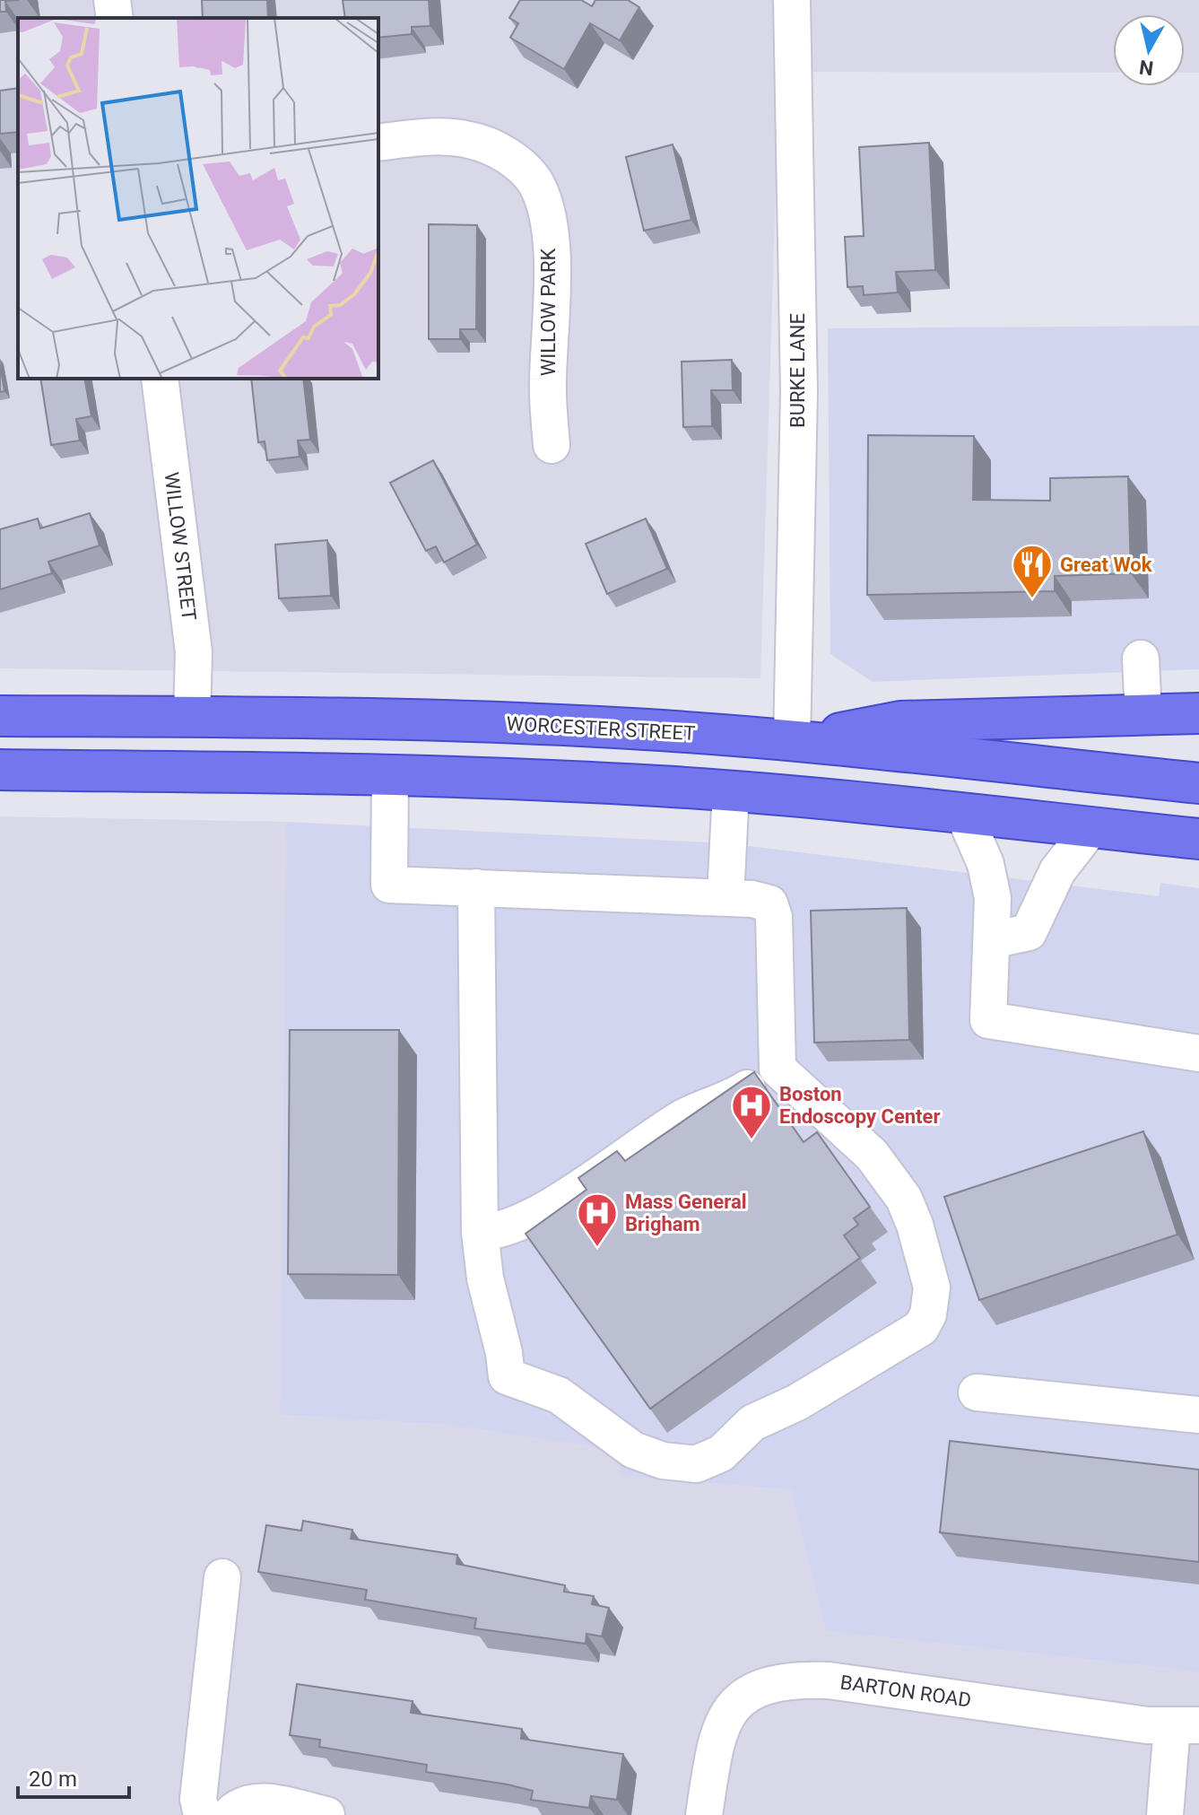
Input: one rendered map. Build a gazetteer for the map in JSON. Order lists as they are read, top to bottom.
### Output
{
  "streets": {
    "highway": ["WORCESTER STREET"],
    "street": [
      "WILLOW PARK",
      "BURKE LANE",
      "WILLOW STREET",
      "BARTON ROAD"
    ]
  },
  "crossings": [
    ["BURKE LANE", "WORCESTER STREET"],
    ["WILLOW STREET", "WORCESTER STREET"]
  ],
  "places": {
    "restaurant": ["Great Wok"],
    "hospital": ["Boston Endoscopy Center", "Mass General Brigham"]
  },
  "scale_bar": "20 m",
  "north": "bottom"
}
